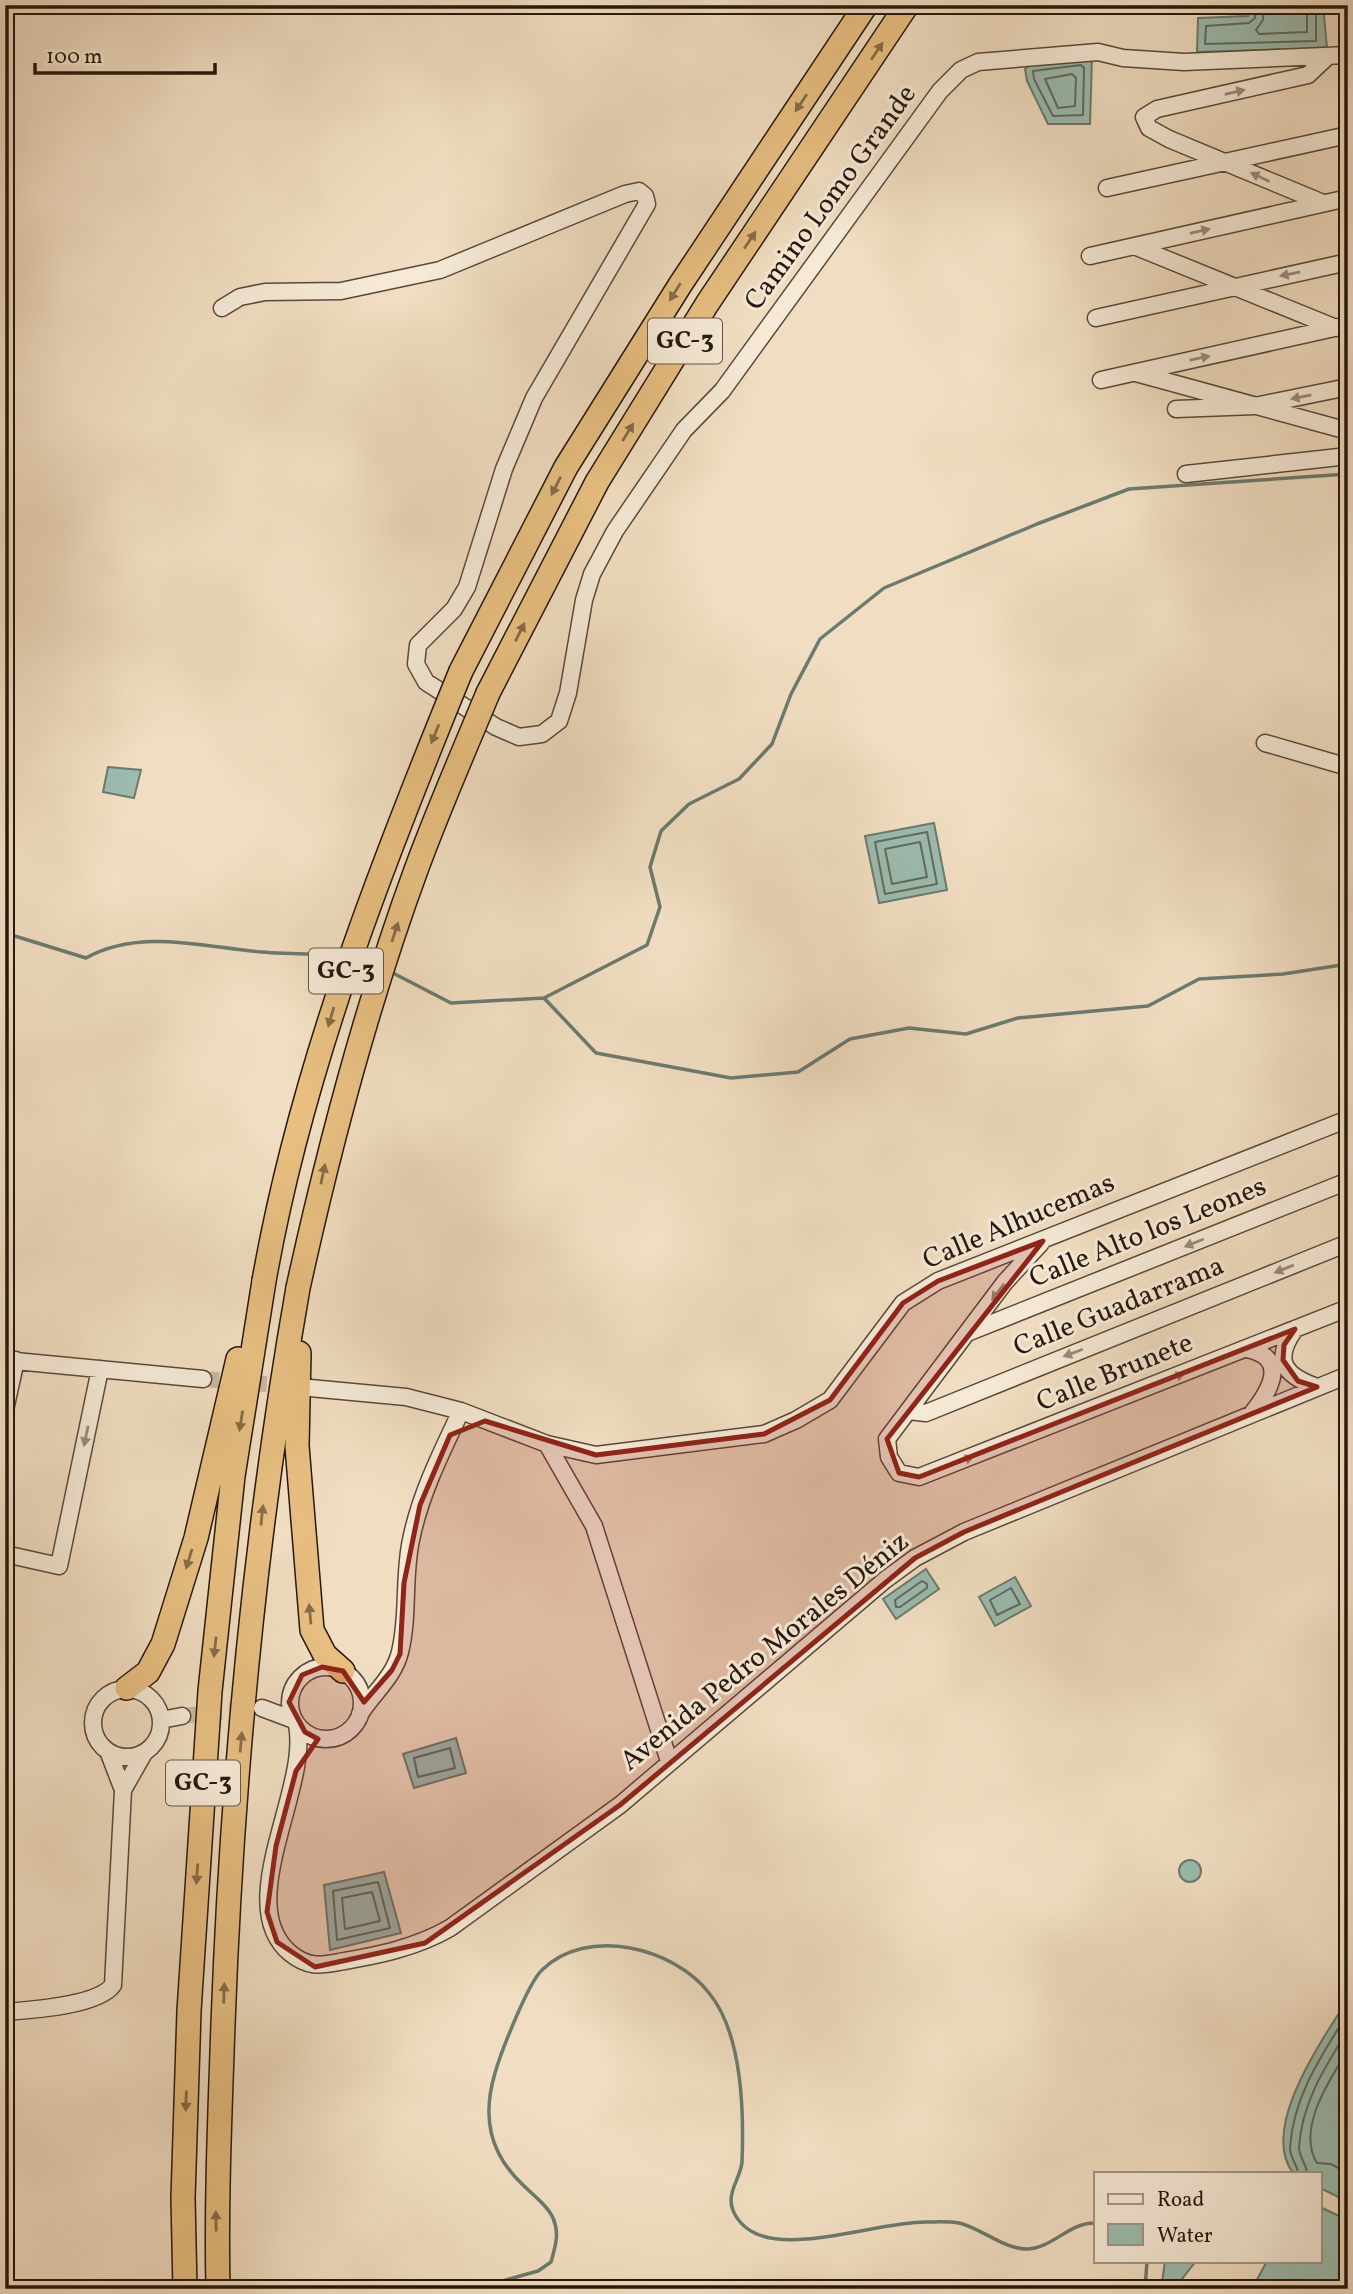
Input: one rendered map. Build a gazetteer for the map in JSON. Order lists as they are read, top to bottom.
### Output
{
  "streets": {
    "highway": ["GC-3"],
    "street": [
      "Camino Lomo Grande",
      "Calle Alhucemas",
      "Calle Alto los Leones",
      "Calle Guadarrama",
      "Calle Brunete",
      "Avenida Pedro Morales Déniz"
    ]
  },
  "crossings": [
    ["Calle Guadarrama", "Calle Brunete"]
  ],
  "one_way": ["Calle Alto los Leones", "Calle Guadarrama"],
  "legend": ["Road", "Water"],
  "scale_bar": "100 m"
}
